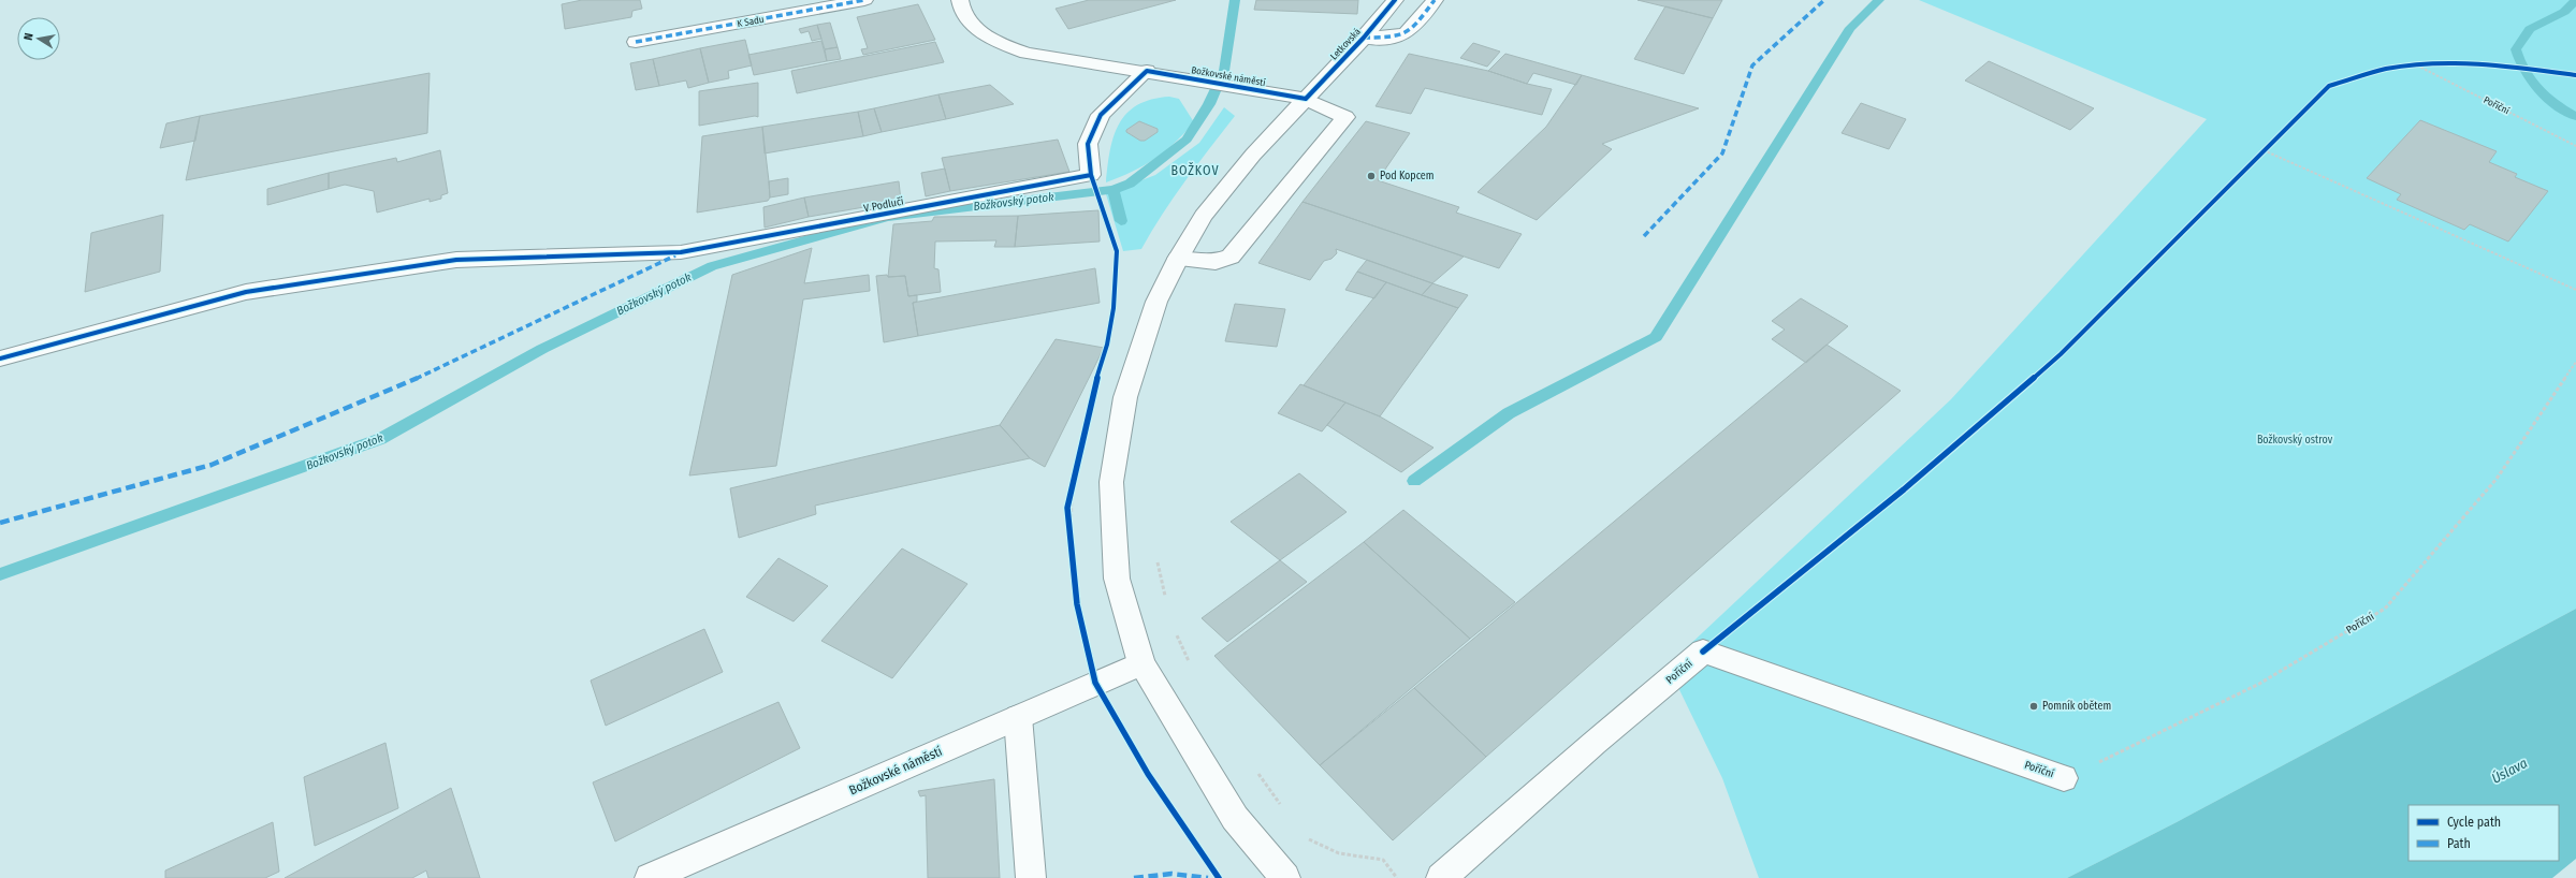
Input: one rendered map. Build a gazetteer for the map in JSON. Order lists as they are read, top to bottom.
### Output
{
  "streets": {
    "street": [
      "K Sadu",
      "Letkovská",
      "Božkovské náměstí",
      "Poříční",
      "V Podlučí"
    ]
  },
  "crossings": [
    ["Letkovská", "Božkovské náměstí"],
    ["Božkovské náměstí", "V Podlučí"]
  ],
  "districts": ["BOŽKOV"],
  "water": ["Božkovský potok", "Úslava"],
  "parks": ["Božkovský ostrov"],
  "places": ["Pod Kopcem", "Pomník obětem"],
  "legend": ["Cycle path", "Path"],
  "north": "left"
}
